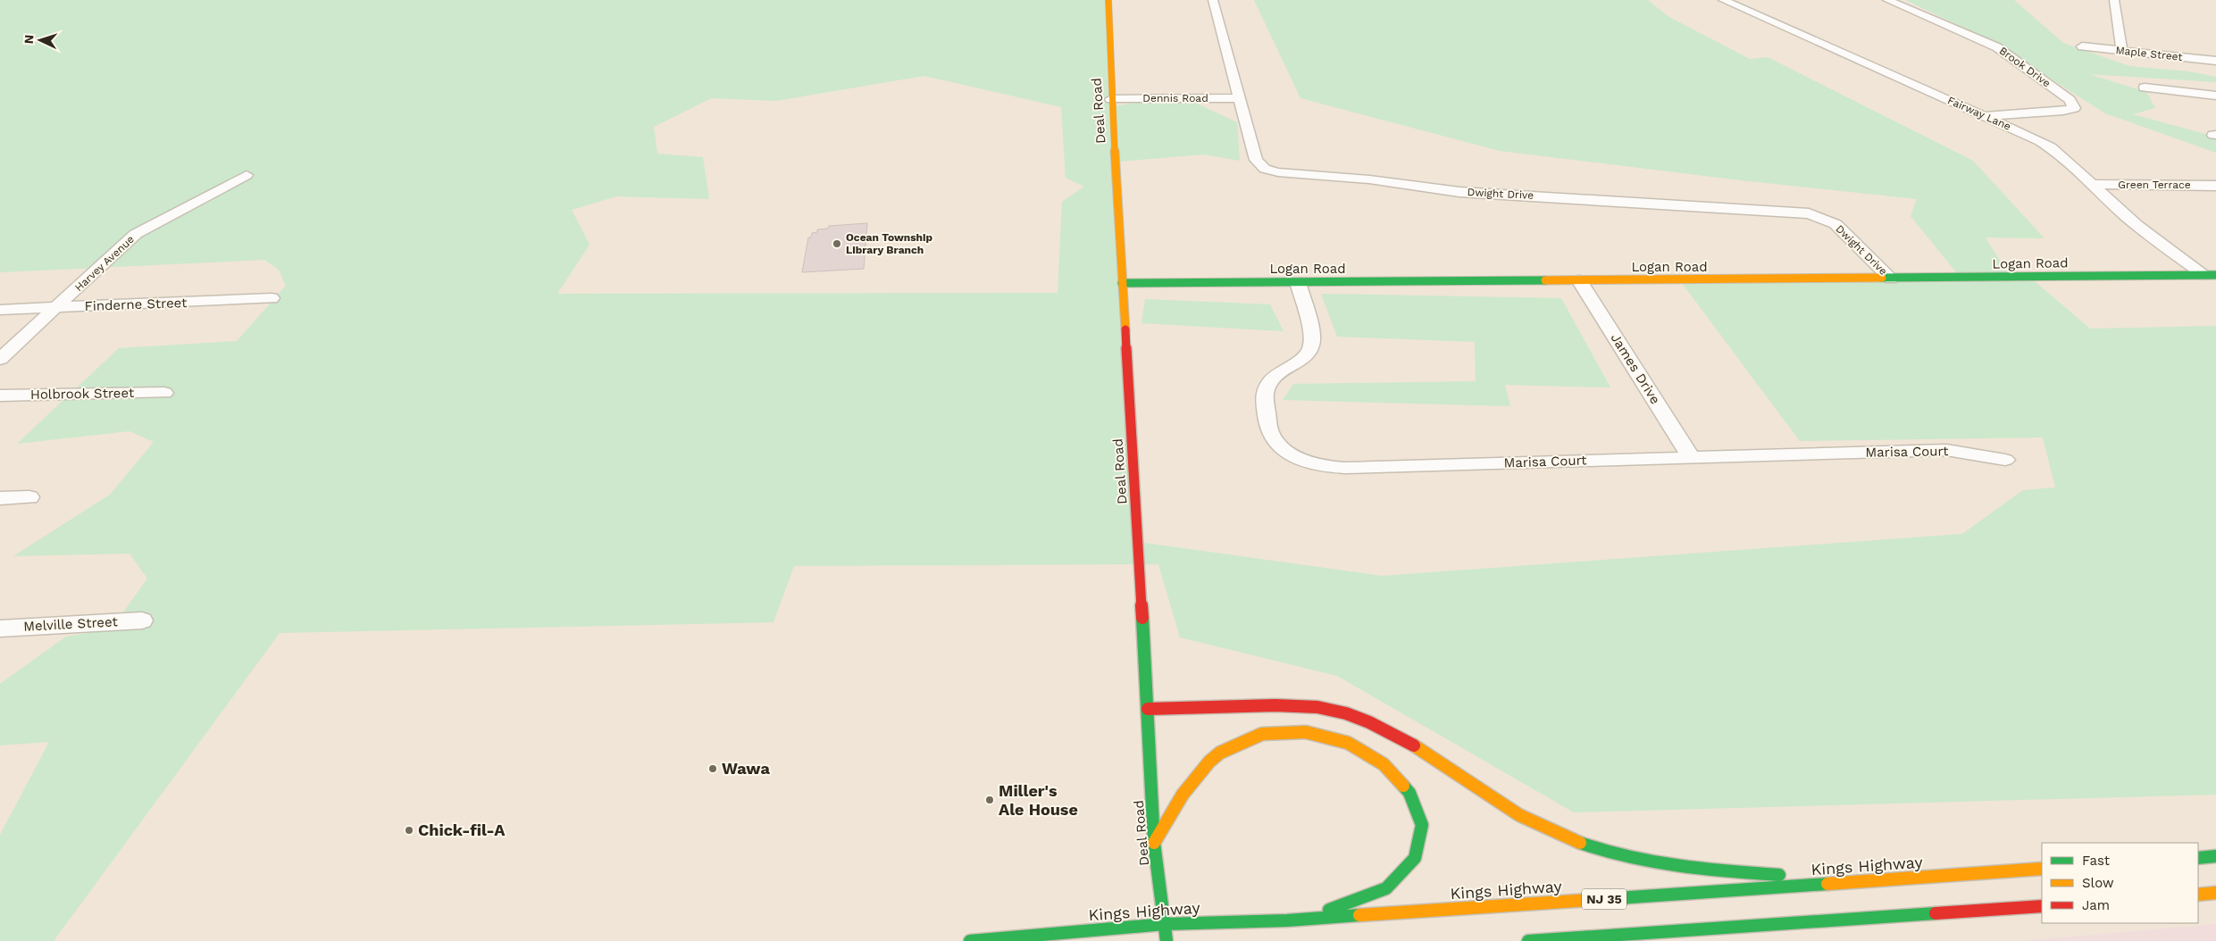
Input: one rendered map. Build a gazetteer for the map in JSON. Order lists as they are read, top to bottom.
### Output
{
  "streets": {
    "street": [
      "Maple Street",
      "Brook Drive",
      "Dennis Road",
      "Deal Road",
      "Fairway Lane",
      "Green Terrace",
      "Dwight Drive",
      "Harvey Avenue",
      "Logan Road",
      "Finderne Street",
      "James Drive",
      "Holbrook Street",
      "Marisa Court",
      "Melville Street",
      "Kings Highway",
      "NJ 35"
    ]
  },
  "crossings": [
    ["Brook Drive", "Fairway Lane"],
    ["Dennis Road", "Deal Road"],
    ["Dennis Road", "Dwight Drive"],
    ["Deal Road", "Logan Road"],
    ["Deal Road", "Kings Highway"],
    ["Fairway Lane", "Green Terrace"],
    ["Fairway Lane", "Logan Road"],
    ["Dwight Drive", "Logan Road"],
    ["Harvey Avenue", "Finderne Street"],
    ["Logan Road", "James Drive"],
    ["Logan Road", "Marisa Court"],
    ["James Drive", "Marisa Court"]
  ],
  "places": [
    "Ocean Township Library Branch",
    "Wawa",
    "Miller's Ale House",
    "Chick-fil-A"
  ],
  "legend": ["Fast", "Slow", "Jam"],
  "north": "left"
}
